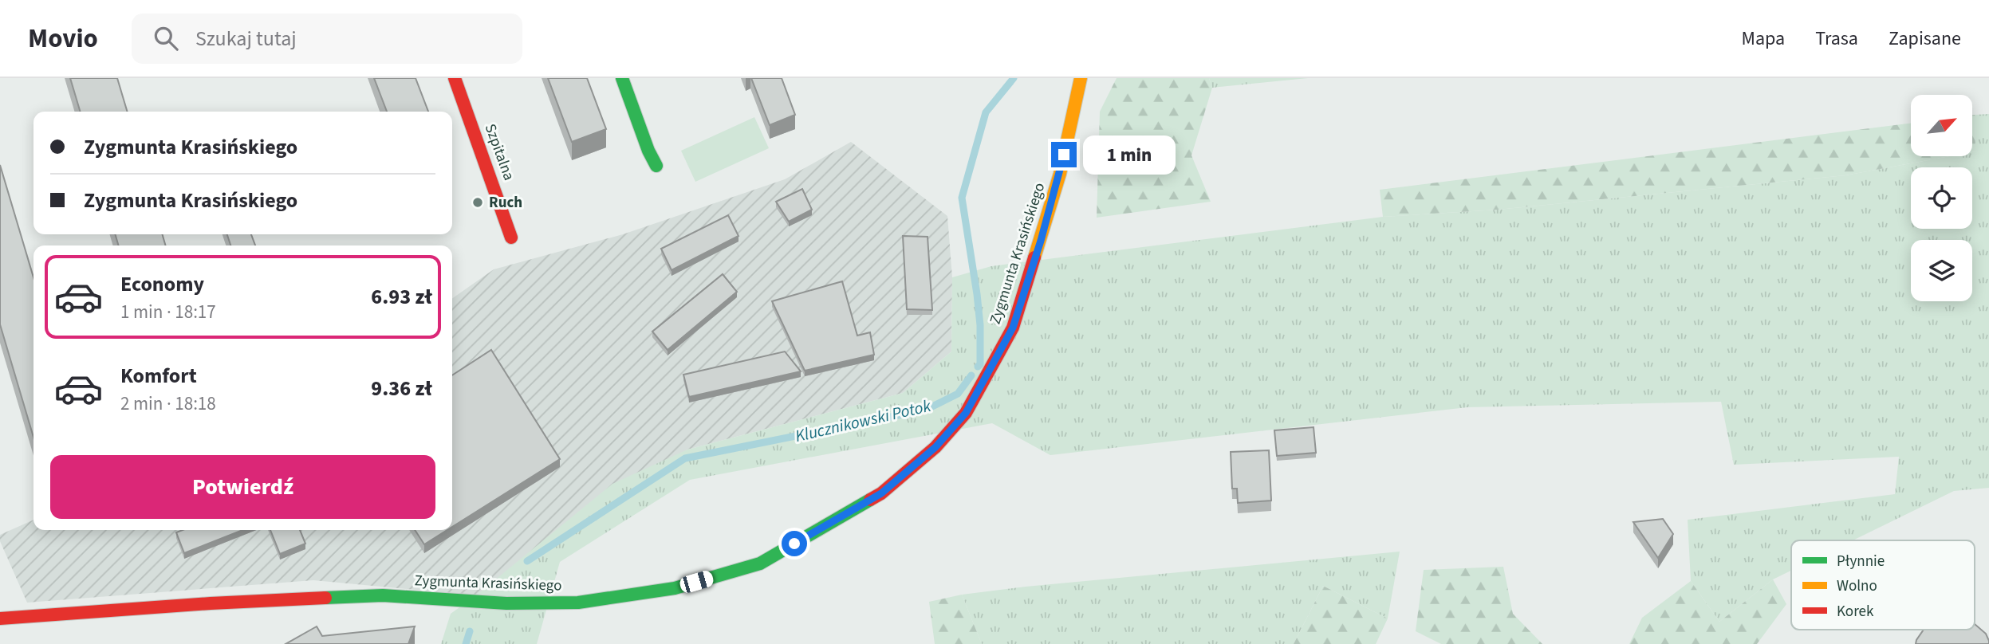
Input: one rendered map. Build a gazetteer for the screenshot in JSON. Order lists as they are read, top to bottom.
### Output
{
  "streets": {
    "street": ["Szpitalna", "Zygmunta Krasińskiego"]
  },
  "water": ["Klucznikowski Potok"],
  "places": ["Ruch"],
  "legend": ["Płynnie", "Wolno", "Korek"],
  "north": "top right",
  "page": {
    "header": "Movio",
    "search": "Szukaj tutaj",
    "nav": ["Mapa", "Trasa", "Zapisane"],
    "banner": ["Zygmunta Krasińskiego", "Zygmunta Krasińskiego"],
    "bubble": "1 min",
    "list": [
      {
        "name": "Economy",
        "note": "1 min · 18:17",
        "value": "6.93 zł"
      },
      {
        "name": "Komfort",
        "note": "2 min · 18:18",
        "value": "9.36 zł"
      }
    ],
    "buttons": "Potwierdź"
  }
}
